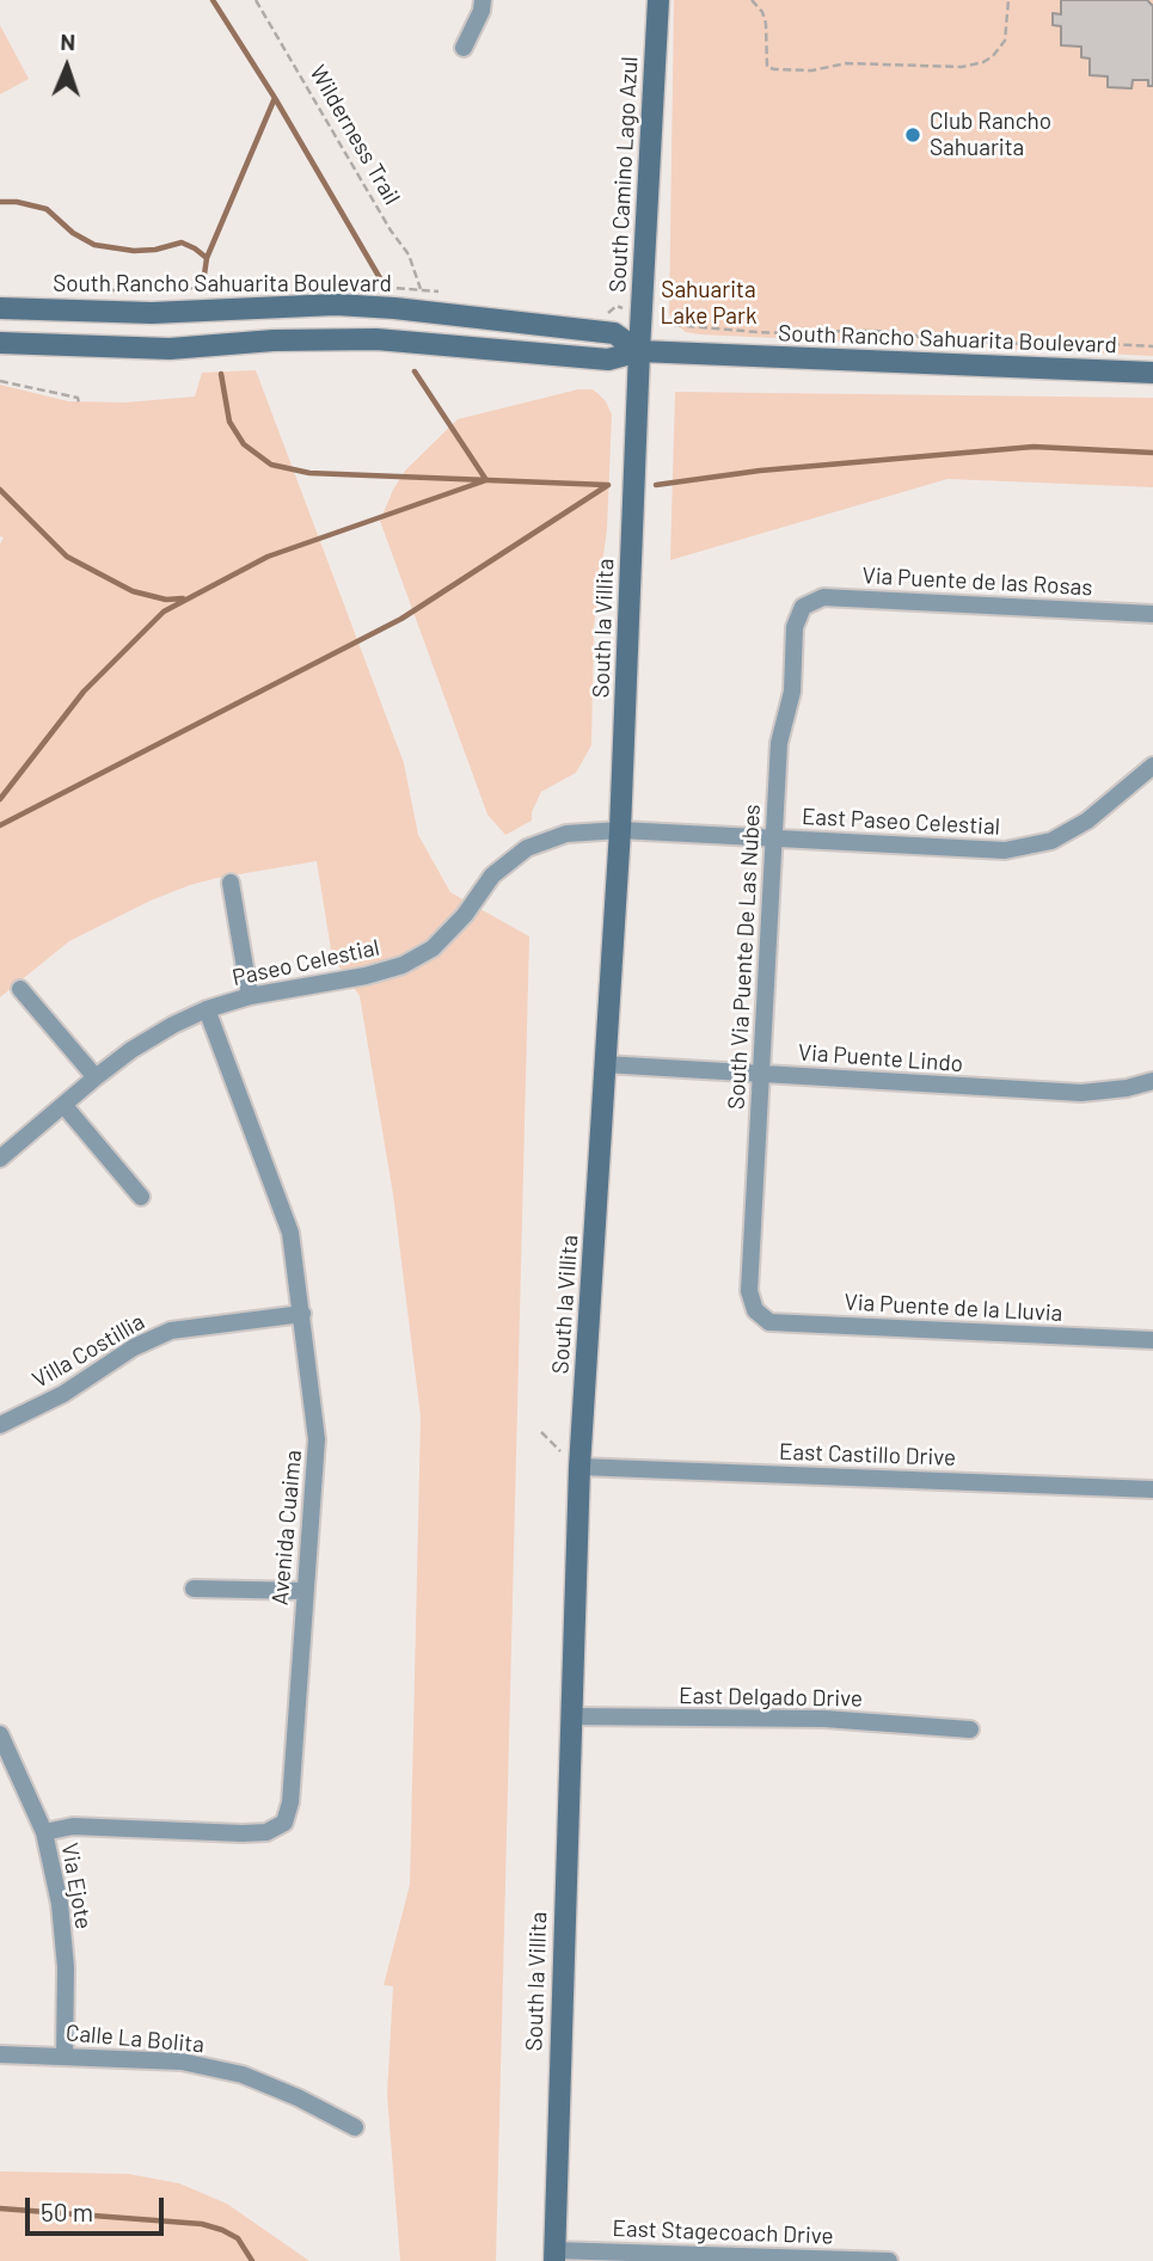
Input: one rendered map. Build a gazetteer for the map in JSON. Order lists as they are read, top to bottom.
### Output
{
  "streets": {
    "street": [
      "South Camino Lago Azul",
      "South Rancho Sahuarita Boulevard",
      "Via Puente de las Rosas",
      "South la Villita",
      "East Paseo Celestial",
      "South Via Puente De Las Nubes",
      "Paseo Celestial",
      "Via Puente Lindo",
      "Via Puente de la Lluvia",
      "Villa Costillia",
      "East Castillo Drive",
      "Avenida Cuaima",
      "East Delgado Drive",
      "Via Ejote",
      "Calle La Bolita",
      "East Stagecoach Drive"
    ],
    "path": ["Wilderness Trail"]
  },
  "crossings": [
    ["South Camino Lago Azul", "South Rancho Sahuarita Boulevard"],
    ["South Camino Lago Azul", "South la Villita"],
    ["South Rancho Sahuarita Boulevard", "South la Villita"],
    ["Via Puente de las Rosas", "South Via Puente De Las Nubes"],
    ["South la Villita", "East Paseo Celestial"],
    ["South la Villita", "Paseo Celestial"],
    ["South la Villita", "Via Puente Lindo"],
    ["South la Villita", "East Castillo Drive"],
    ["South la Villita", "East Delgado Drive"],
    ["South la Villita", "East Stagecoach Drive"],
    ["East Paseo Celestial", "South Via Puente De Las Nubes"],
    ["East Paseo Celestial", "Paseo Celestial"],
    ["South Via Puente De Las Nubes", "Via Puente Lindo"],
    ["South Via Puente De Las Nubes", "Via Puente de la Lluvia"],
    ["Paseo Celestial", "Avenida Cuaima"],
    ["Villa Costillia", "Avenida Cuaima"],
    ["Avenida Cuaima", "Via Ejote"],
    ["Via Ejote", "Calle La Bolita"]
  ],
  "parks": ["Sahuarita Lake Park"],
  "places": ["Club Rancho Sahuarita"],
  "scale_bar": "50 m",
  "north": "top"
}
